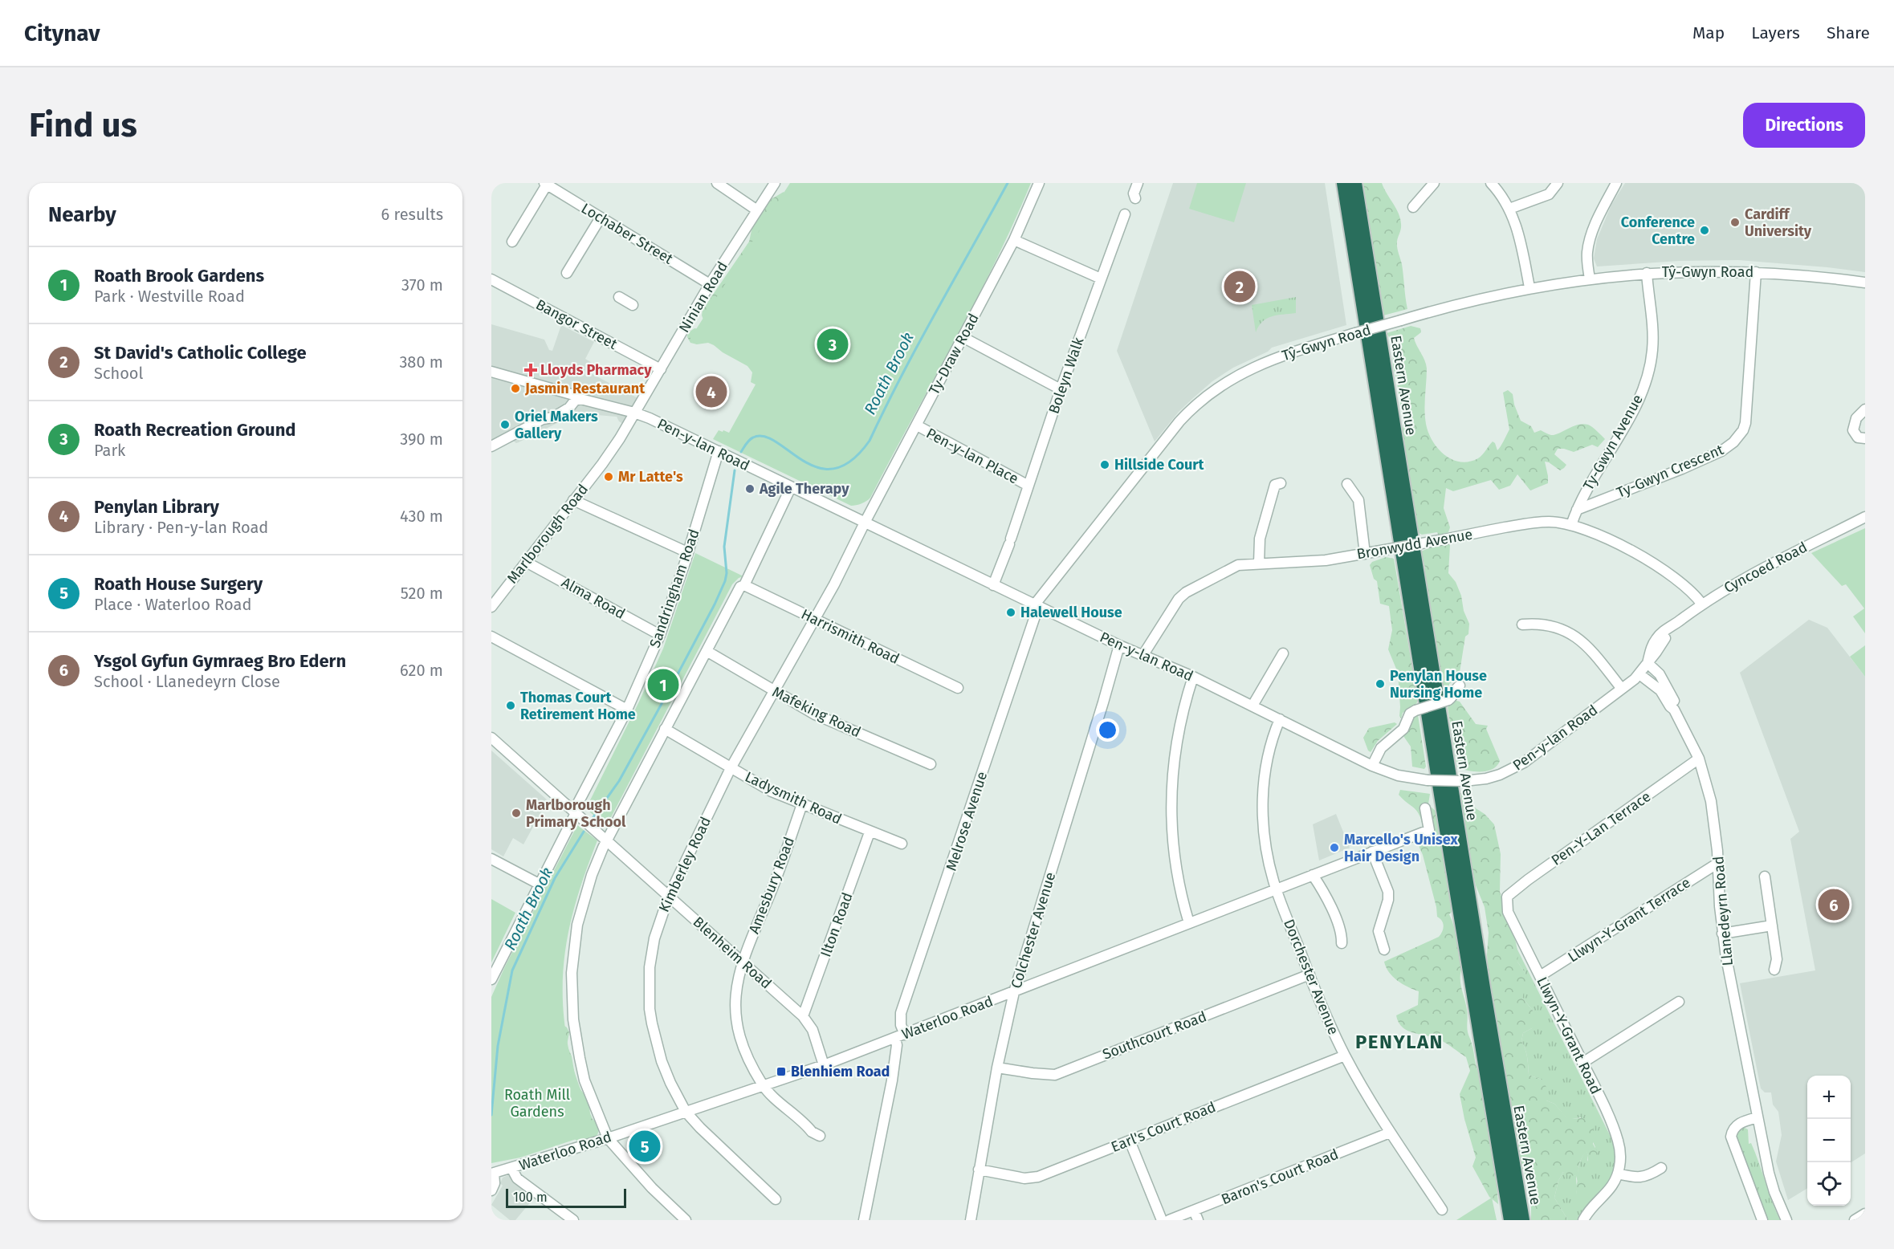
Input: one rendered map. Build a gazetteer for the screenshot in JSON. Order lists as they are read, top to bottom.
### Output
{
  "streets": {
    "highway": ["Eastern Avenue"],
    "street": [
      "Lochaber Street",
      "Tŷ-Gwyn Road",
      "Ninian Road",
      "Bangor Street",
      "Ty-Draw Road",
      "Boleyn Walk",
      "Ty-Gwyn Avenue",
      "Pen-y-lan Road",
      "Pen-y-lan Place",
      "Ty-Gwyn Crescent",
      "Marlborough Road",
      "Bronwydd Avenue",
      "Cyncoed Road",
      "Sandringham Road",
      "Alma Road",
      "Harrismith Road",
      "Mafeking Road",
      "Ladysmith Road",
      "Melrose Avenue",
      "Pen-Y-Lan Terrace",
      "Kimberley Road",
      "Amesbury Road",
      "Llanedeyrn Road",
      "Llwyn-Y-Grant Terrace",
      "Ilton Road",
      "Colchester Avenue",
      "Blenheim Road",
      "Dorchester Avenue",
      "Waterloo Road",
      "Southcourt Road",
      "Llwyn-Y-Grant Road",
      "Earl's Court Road",
      "Baron's Court Road"
    ]
  },
  "crossings": [
    ["Lochaber Street", "Ninian Road"],
    ["Tŷ-Gwyn Road", "Ty-Gwyn Avenue"],
    ["Tŷ-Gwyn Road", "Pen-y-lan Road"],
    ["Tŷ-Gwyn Road", "Ty-Gwyn Crescent"],
    ["Tŷ-Gwyn Road", "Melrose Avenue"],
    ["Ninian Road", "Bangor Street"],
    ["Ninian Road", "Pen-y-lan Road"],
    ["Ninian Road", "Marlborough Road"],
    ["Ty-Draw Road", "Pen-y-lan Road"],
    ["Ty-Draw Road", "Pen-y-lan Place"],
    ["Ty-Draw Road", "Kimberley Road"],
    ["Boleyn Walk", "Pen-y-lan Road"],
    ["Boleyn Walk", "Pen-y-lan Place"],
    ["Ty-Gwyn Avenue", "Ty-Gwyn Crescent"],
    ["Ty-Gwyn Avenue", "Bronwydd Avenue"],
    ["Pen-y-lan Road", "Marlborough Road"],
    ["Pen-y-lan Road", "Bronwydd Avenue"],
    ["Pen-y-lan Road", "Cyncoed Road"],
    ["Pen-y-lan Road", "Sandringham Road"],
    ["Pen-y-lan Road", "Melrose Avenue"],
    ["Pen-y-lan Road", "Kimberley Road"],
    ["Pen-y-lan Road", "Llanedeyrn Road"],
    ["Pen-y-lan Road", "Colchester Avenue"],
    ["Pen-y-lan Road", "Dorchester Avenue"],
    ["Marlborough Road", "Alma Road"],
    ["Bronwydd Avenue", "Cyncoed Road"],
    ["Cyncoed Road", "Llanedeyrn Road"],
    ["Sandringham Road", "Alma Road"],
    ["Sandringham Road", "Blenheim Road"],
    ["Harrismith Road", "Kimberley Road"],
    ["Mafeking Road", "Kimberley Road"],
    ["Ladysmith Road", "Kimberley Road"],
    ["Ladysmith Road", "Amesbury Road"],
    ["Ladysmith Road", "Ilton Road"],
    ["Melrose Avenue", "Waterloo Road"],
    ["Pen-Y-Lan Terrace", "Llanedeyrn Road"],
    ["Pen-Y-Lan Terrace", "Llwyn-Y-Grant Road"],
    ["Kimberley Road", "Blenheim Road"],
    ["Kimberley Road", "Waterloo Road"],
    ["Amesbury Road", "Blenheim Road"],
    ["Amesbury Road", "Waterloo Road"],
    ["Llanedeyrn Road", "Llwyn-Y-Grant Terrace"],
    ["Llwyn-Y-Grant Terrace", "Llwyn-Y-Grant Road"],
    ["Ilton Road", "Blenheim Road"],
    ["Colchester Avenue", "Waterloo Road"],
    ["Colchester Avenue", "Southcourt Road"],
    ["Colchester Avenue", "Earl's Court Road"],
    ["Blenheim Road", "Waterloo Road"],
    ["Dorchester Avenue", "Waterloo Road"],
    ["Dorchester Avenue", "Southcourt Road"],
    ["Dorchester Avenue", "Earl's Court Road"],
    ["Dorchester Avenue", "Baron's Court Road"]
  ],
  "districts": ["PENYLAN"],
  "water": ["Roath Brook"],
  "parks": ["Roath Mill Gardens"],
  "places": {
    "other": [
      "Cardiff University",
      "Conference Centre",
      "Jasmin Restaurant",
      "Oriel Makers Gallery",
      "Hillside Court",
      "Mr Latte's",
      "Agile Therapy",
      "Halewell House",
      "Penylan House Nursing Home",
      "Thomas Court Retirement Home",
      "Marlborough Primary School",
      "Marcello's Unisex Hair Design"
    ],
    "health": ["Lloyds Pharmacy"],
    "transit": ["Blenhiem Road"]
  },
  "scale_bar": "100 m",
  "page": {
    "header": "Citynav",
    "nav": ["Map", "Layers", "Share"],
    "buttons": "Directions",
    "title": "Find us",
    "heading": ["Nearby", "6 results"],
    "list": [
      {
        "mark": "1",
        "name": "Roath Brook Gardens",
        "note": "Park · Westville Road",
        "value": "370 m"
      },
      {
        "mark": "2",
        "name": "St David's Catholic College",
        "note": "School",
        "value": "380 m"
      },
      {
        "mark": "3",
        "name": "Roath Recreation Ground",
        "note": "Park",
        "value": "390 m"
      },
      {
        "mark": "4",
        "name": "Penylan Library",
        "note": "Library · Pen-y-lan Road",
        "value": "430 m"
      },
      {
        "mark": "5",
        "name": "Roath House Surgery",
        "note": "Place · Waterloo Road",
        "value": "520 m"
      },
      {
        "mark": "6",
        "name": "Ysgol Gyfun Gymraeg Bro Edern",
        "note": "School · Llanedeyrn Close",
        "value": "620 m"
      }
    ],
    "pins": [
      "2",
      "3",
      "4",
      "1",
      "6",
      "5"
    ],
    "map_buttons": ["+", "−"],
    "scale": "100 m"
  }
}
